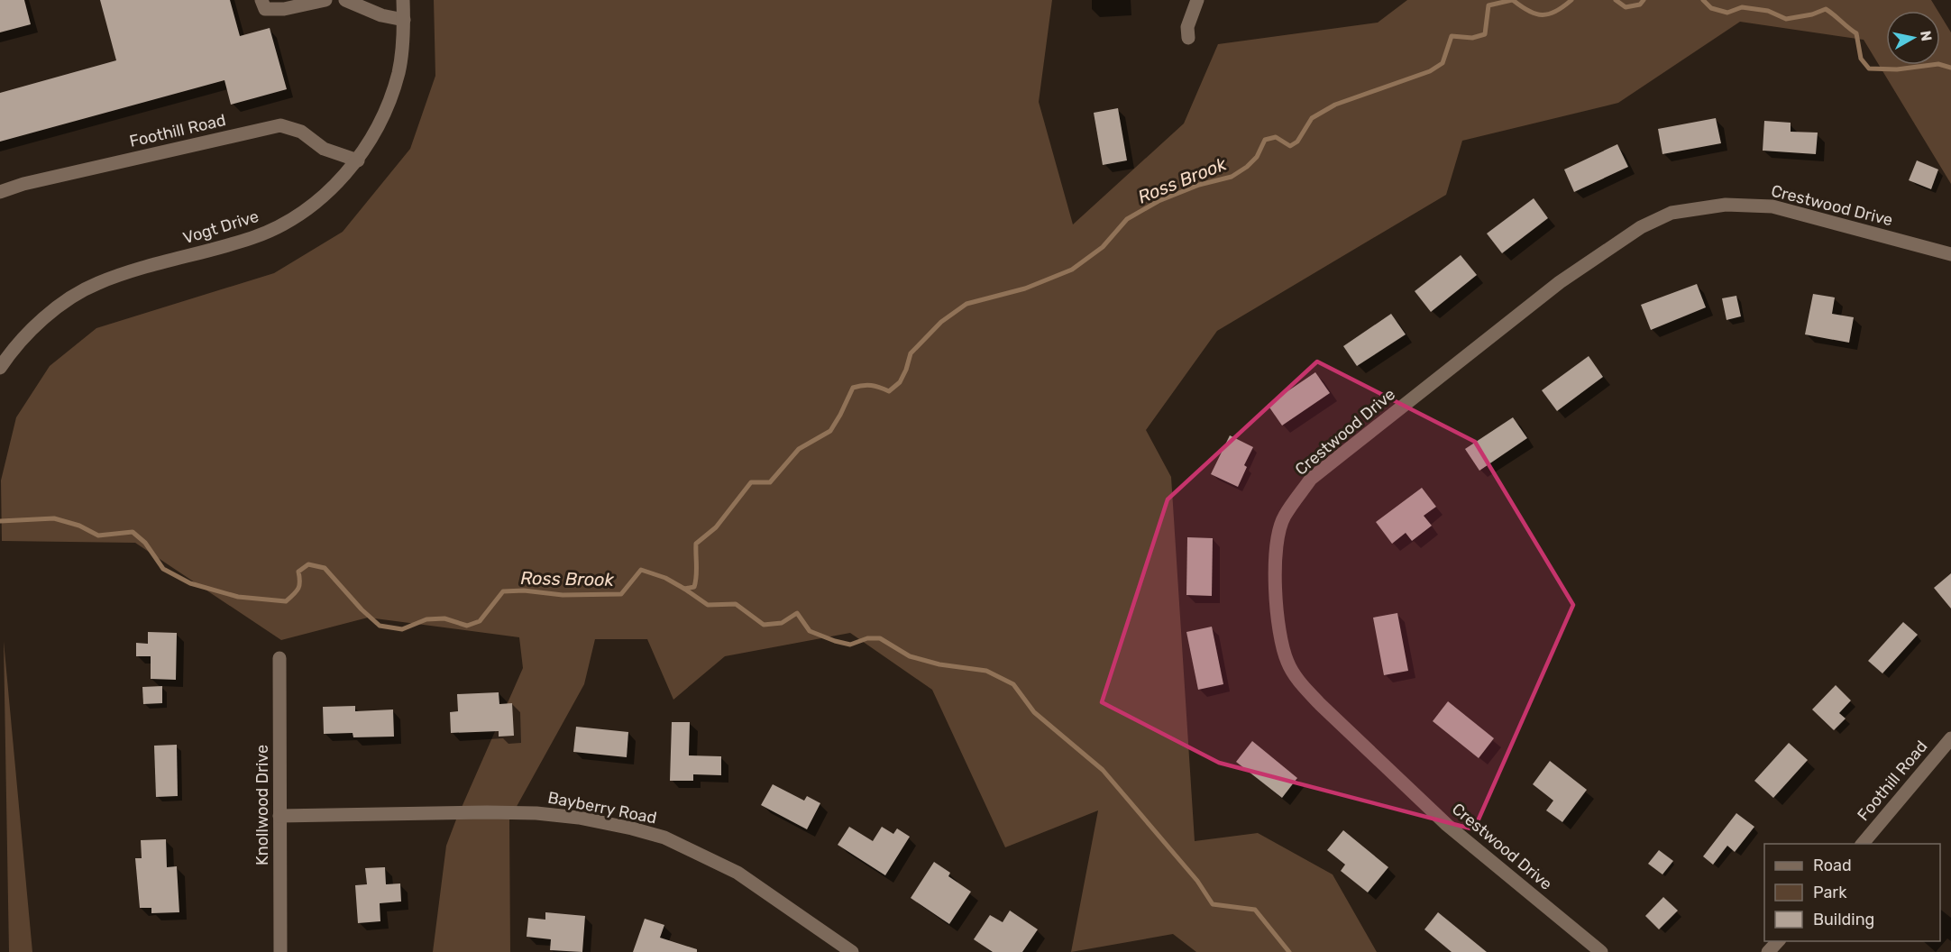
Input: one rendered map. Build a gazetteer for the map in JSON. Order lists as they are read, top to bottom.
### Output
{
  "streets": {
    "street": [
      "Foothill Road",
      "Crestwood Drive",
      "Vogt Drive",
      "Knollwood Drive",
      "Bayberry Road"
    ]
  },
  "crossings": [
    ["Foothill Road", "Vogt Drive"],
    ["Knollwood Drive", "Bayberry Road"]
  ],
  "water": ["Ross Brook"],
  "legend": ["Road", "Park", "Building"],
  "north": "right"
}
